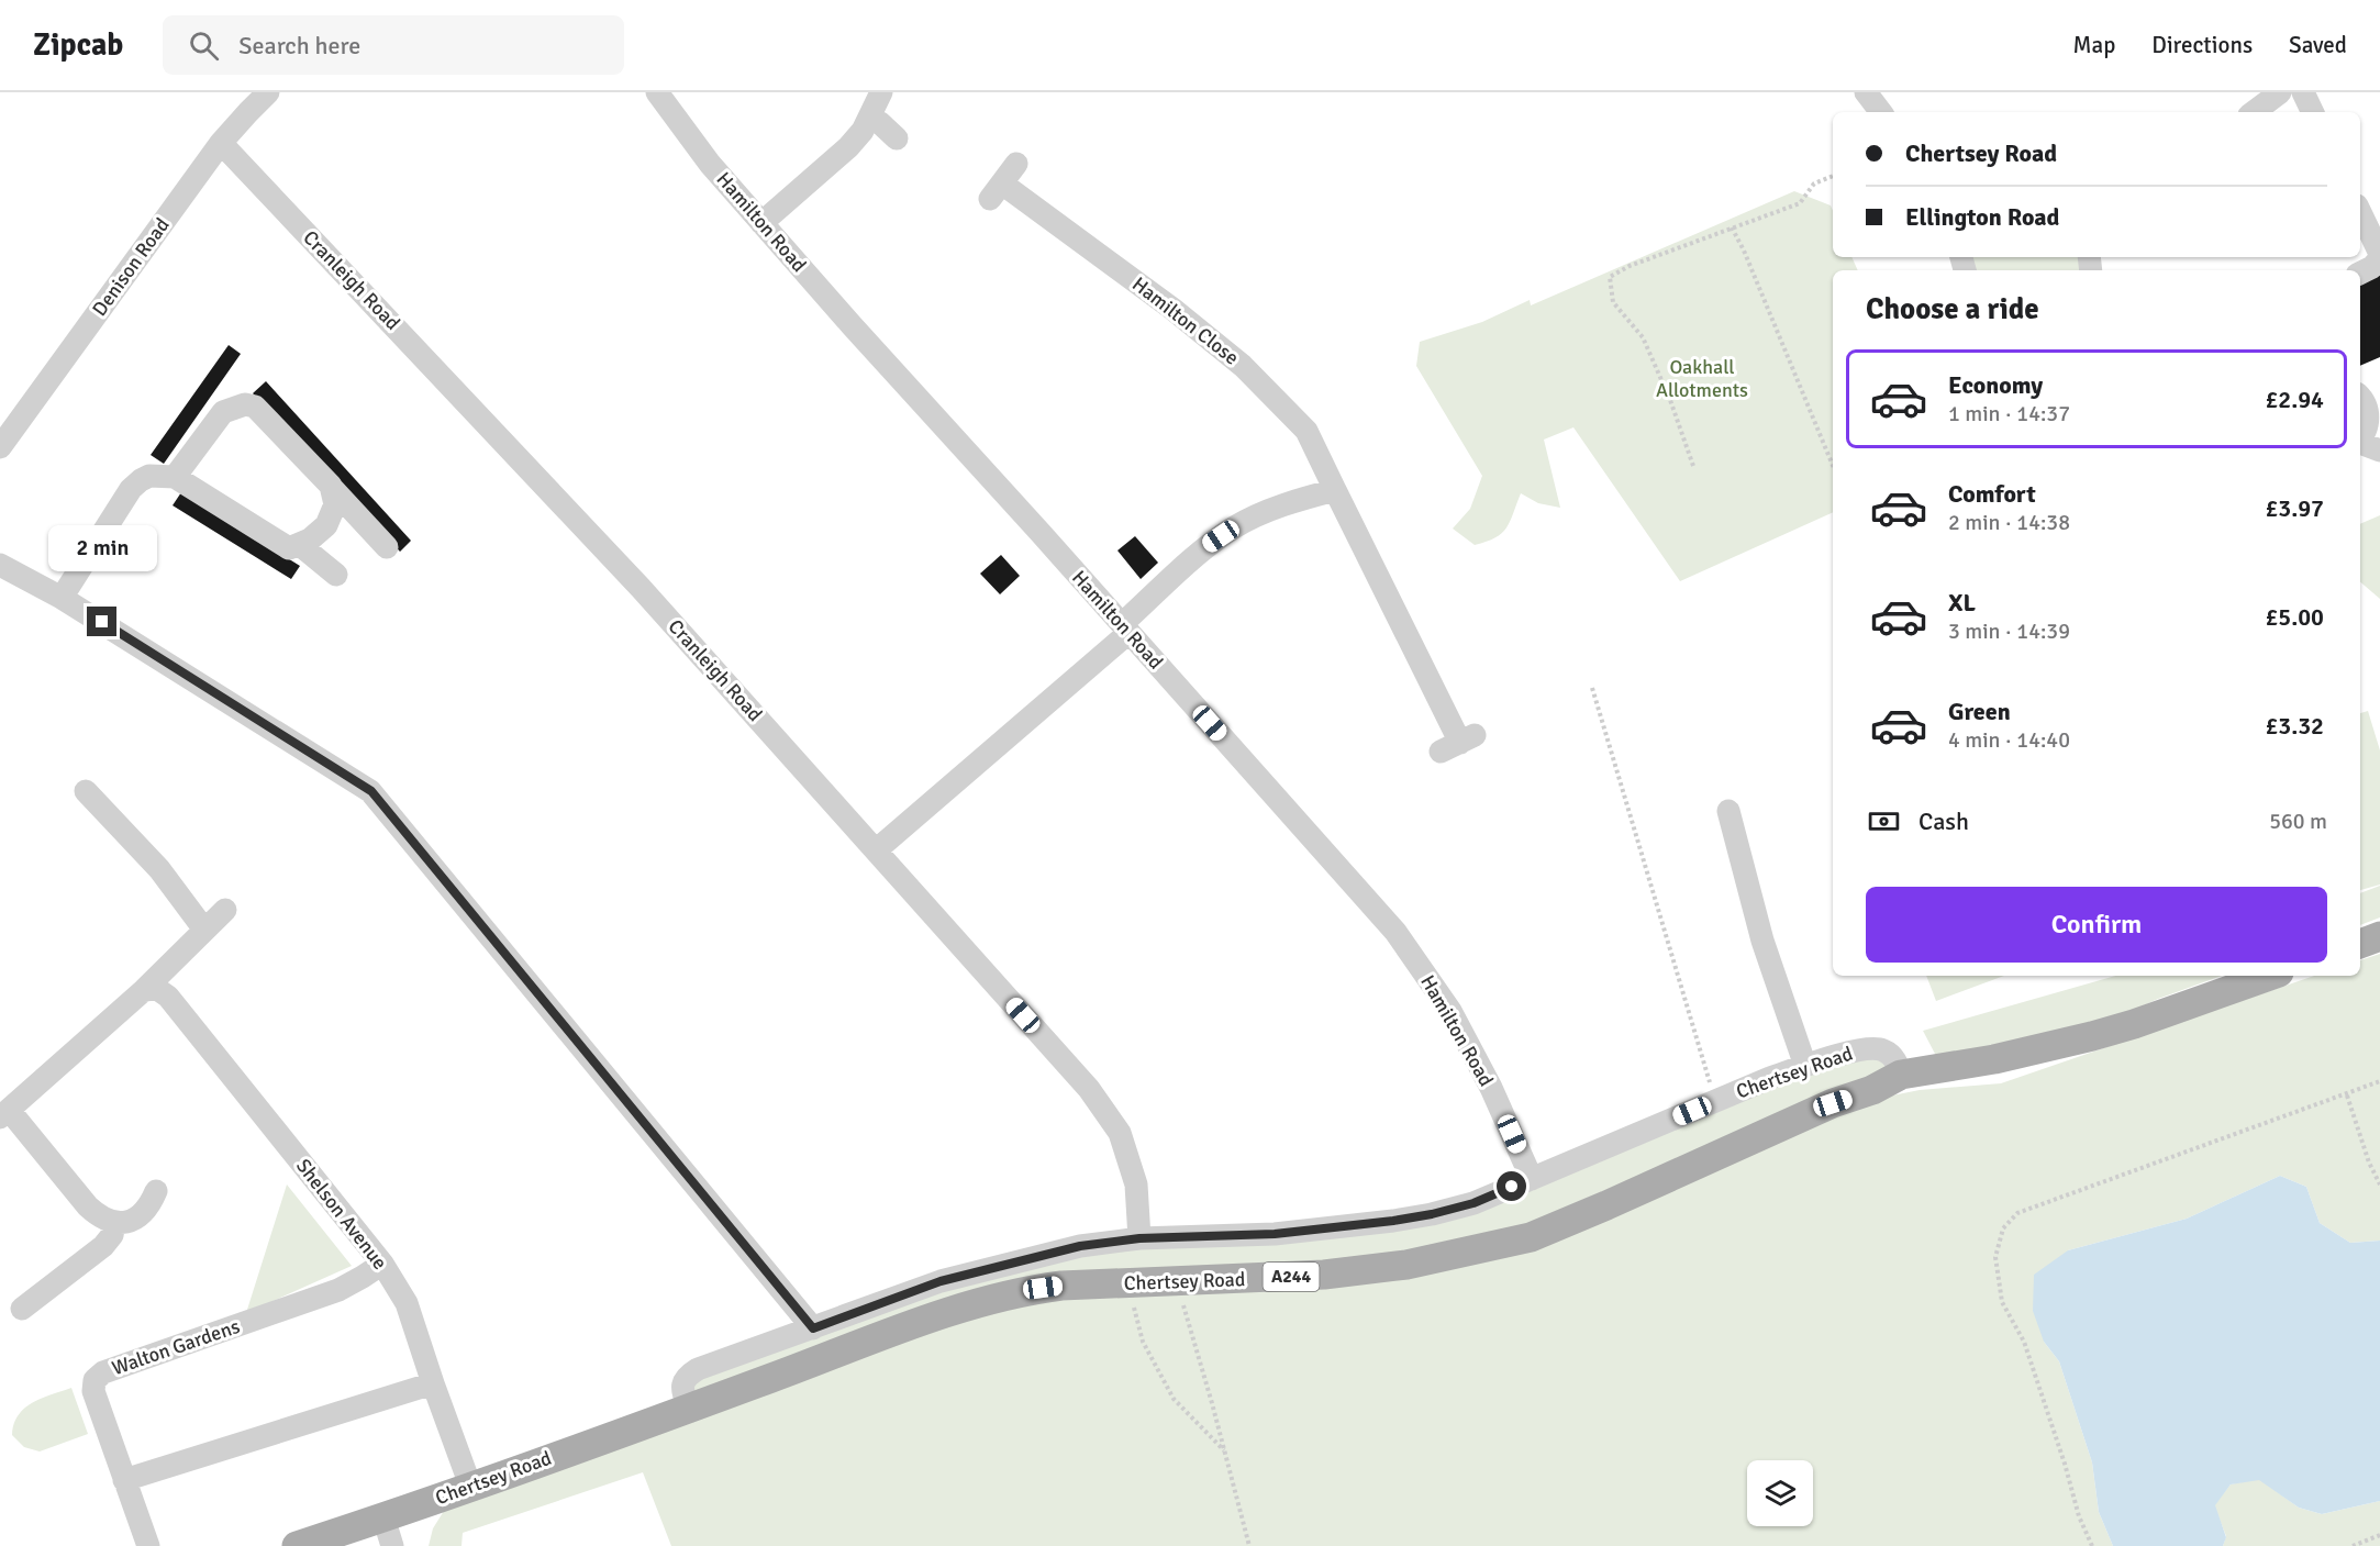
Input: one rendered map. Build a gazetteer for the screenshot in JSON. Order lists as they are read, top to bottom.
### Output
{
  "streets": {
    "main road": ["Chertsey Road", "A244"],
    "street": [
      "Hamilton Road",
      "Denison Road",
      "Cranleigh Road",
      "Hamilton Close",
      "Shelson Avenue",
      "Walton Gardens"
    ]
  },
  "crossings": [
    ["Hamilton Road", "Chertsey Road"],
    ["Denison Road", "Cranleigh Road"],
    ["Cranleigh Road", "Chertsey Road"],
    ["Chertsey Road", "Shelson Avenue"],
    ["Shelson Avenue", "Walton Gardens"]
  ],
  "parks": ["Oakhall Allotments"],
  "page": {
    "header": "Zipcab",
    "search": "Search here",
    "nav": ["Map", "Directions", "Saved"],
    "banner": ["Chertsey Road", "Ellington Road"],
    "heading": "Choose a ride",
    "list": [
      {
        "name": "Economy",
        "note": "1 min · 14:37",
        "value": "£2.94"
      },
      {
        "name": "Comfort",
        "note": "2 min · 14:38",
        "value": "£3.97"
      },
      {
        "name": "XL",
        "note": "3 min · 14:39",
        "value": "£5.00"
      },
      {
        "name": "Green",
        "note": "4 min · 14:40",
        "value": "£3.32"
      }
    ],
    "bubble": "2 min",
    "pay": ["Cash", "560 m"],
    "buttons": "Confirm"
  }
}
